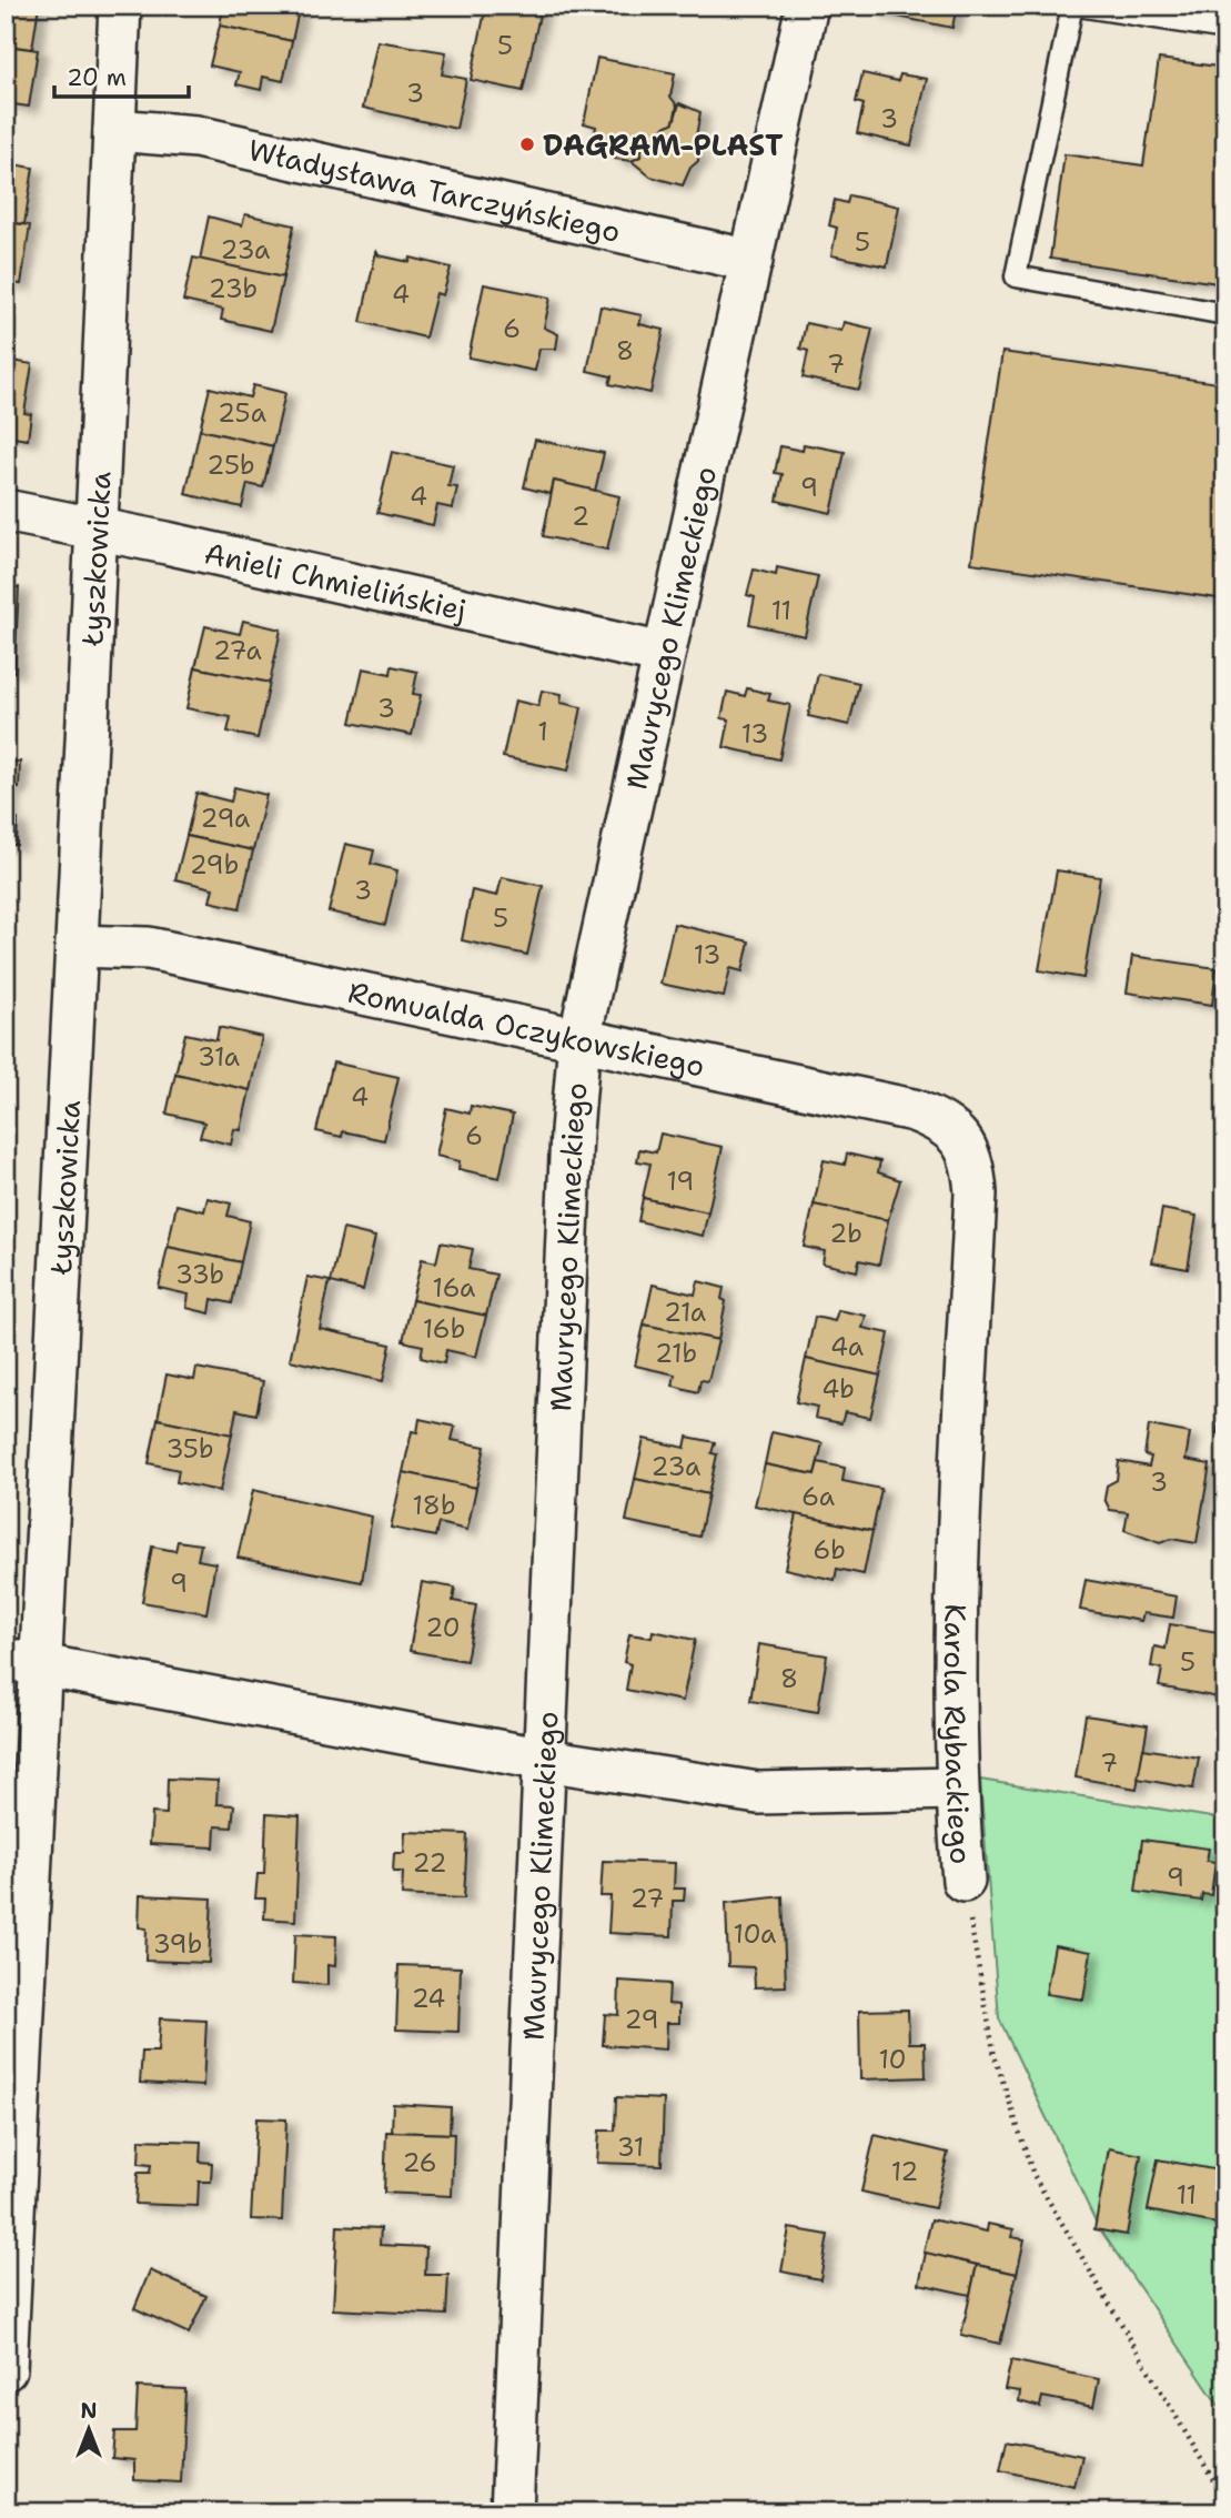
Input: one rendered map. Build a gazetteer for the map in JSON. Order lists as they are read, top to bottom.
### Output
{
  "streets": {
    "street": [
      "Władysława Tarczyńskiego",
      "Łyszkowicka",
      "Anieli Chmielińskiej",
      "Maurycego Klimeckiego",
      "Romualda Oczykowskiego",
      "Karola Rybackiego"
    ]
  },
  "crossings": [
    ["Władysława Tarczyńskiego", "Łyszkowicka"],
    ["Władysława Tarczyńskiego", "Maurycego Klimeckiego"],
    ["Łyszkowicka", "Anieli Chmielińskiej"],
    ["Łyszkowicka", "Romualda Oczykowskiego"],
    ["Anieli Chmielińskiej", "Maurycego Klimeckiego"],
    ["Maurycego Klimeckiego", "Romualda Oczykowskiego"],
    ["Romualda Oczykowskiego", "Karola Rybackiego"]
  ],
  "places": ["DAGRAM-PLAST"],
  "house_numbers": [
    "5",
    "3",
    "3",
    "5",
    "23a",
    "23b",
    "4",
    "6",
    "8",
    "7",
    "25a",
    "25b",
    "9",
    "4",
    "2",
    "11",
    "27a",
    "3",
    "1",
    "13",
    "29a",
    "29b",
    "3",
    "5",
    "13",
    "31a",
    "4",
    "6",
    "19",
    "2b",
    "33b",
    "16a",
    "21a",
    "16b",
    "4a",
    "21b",
    "4b",
    "35b",
    "23a",
    "3",
    "6a",
    "18b",
    "6b",
    "9",
    "20",
    "5",
    "8",
    "7",
    "22",
    "9",
    "27",
    "10a",
    "39b",
    "24",
    "29",
    "10",
    "31",
    "26",
    "12",
    "11"
  ],
  "scale_bar": "20 m",
  "north": "top"
}
